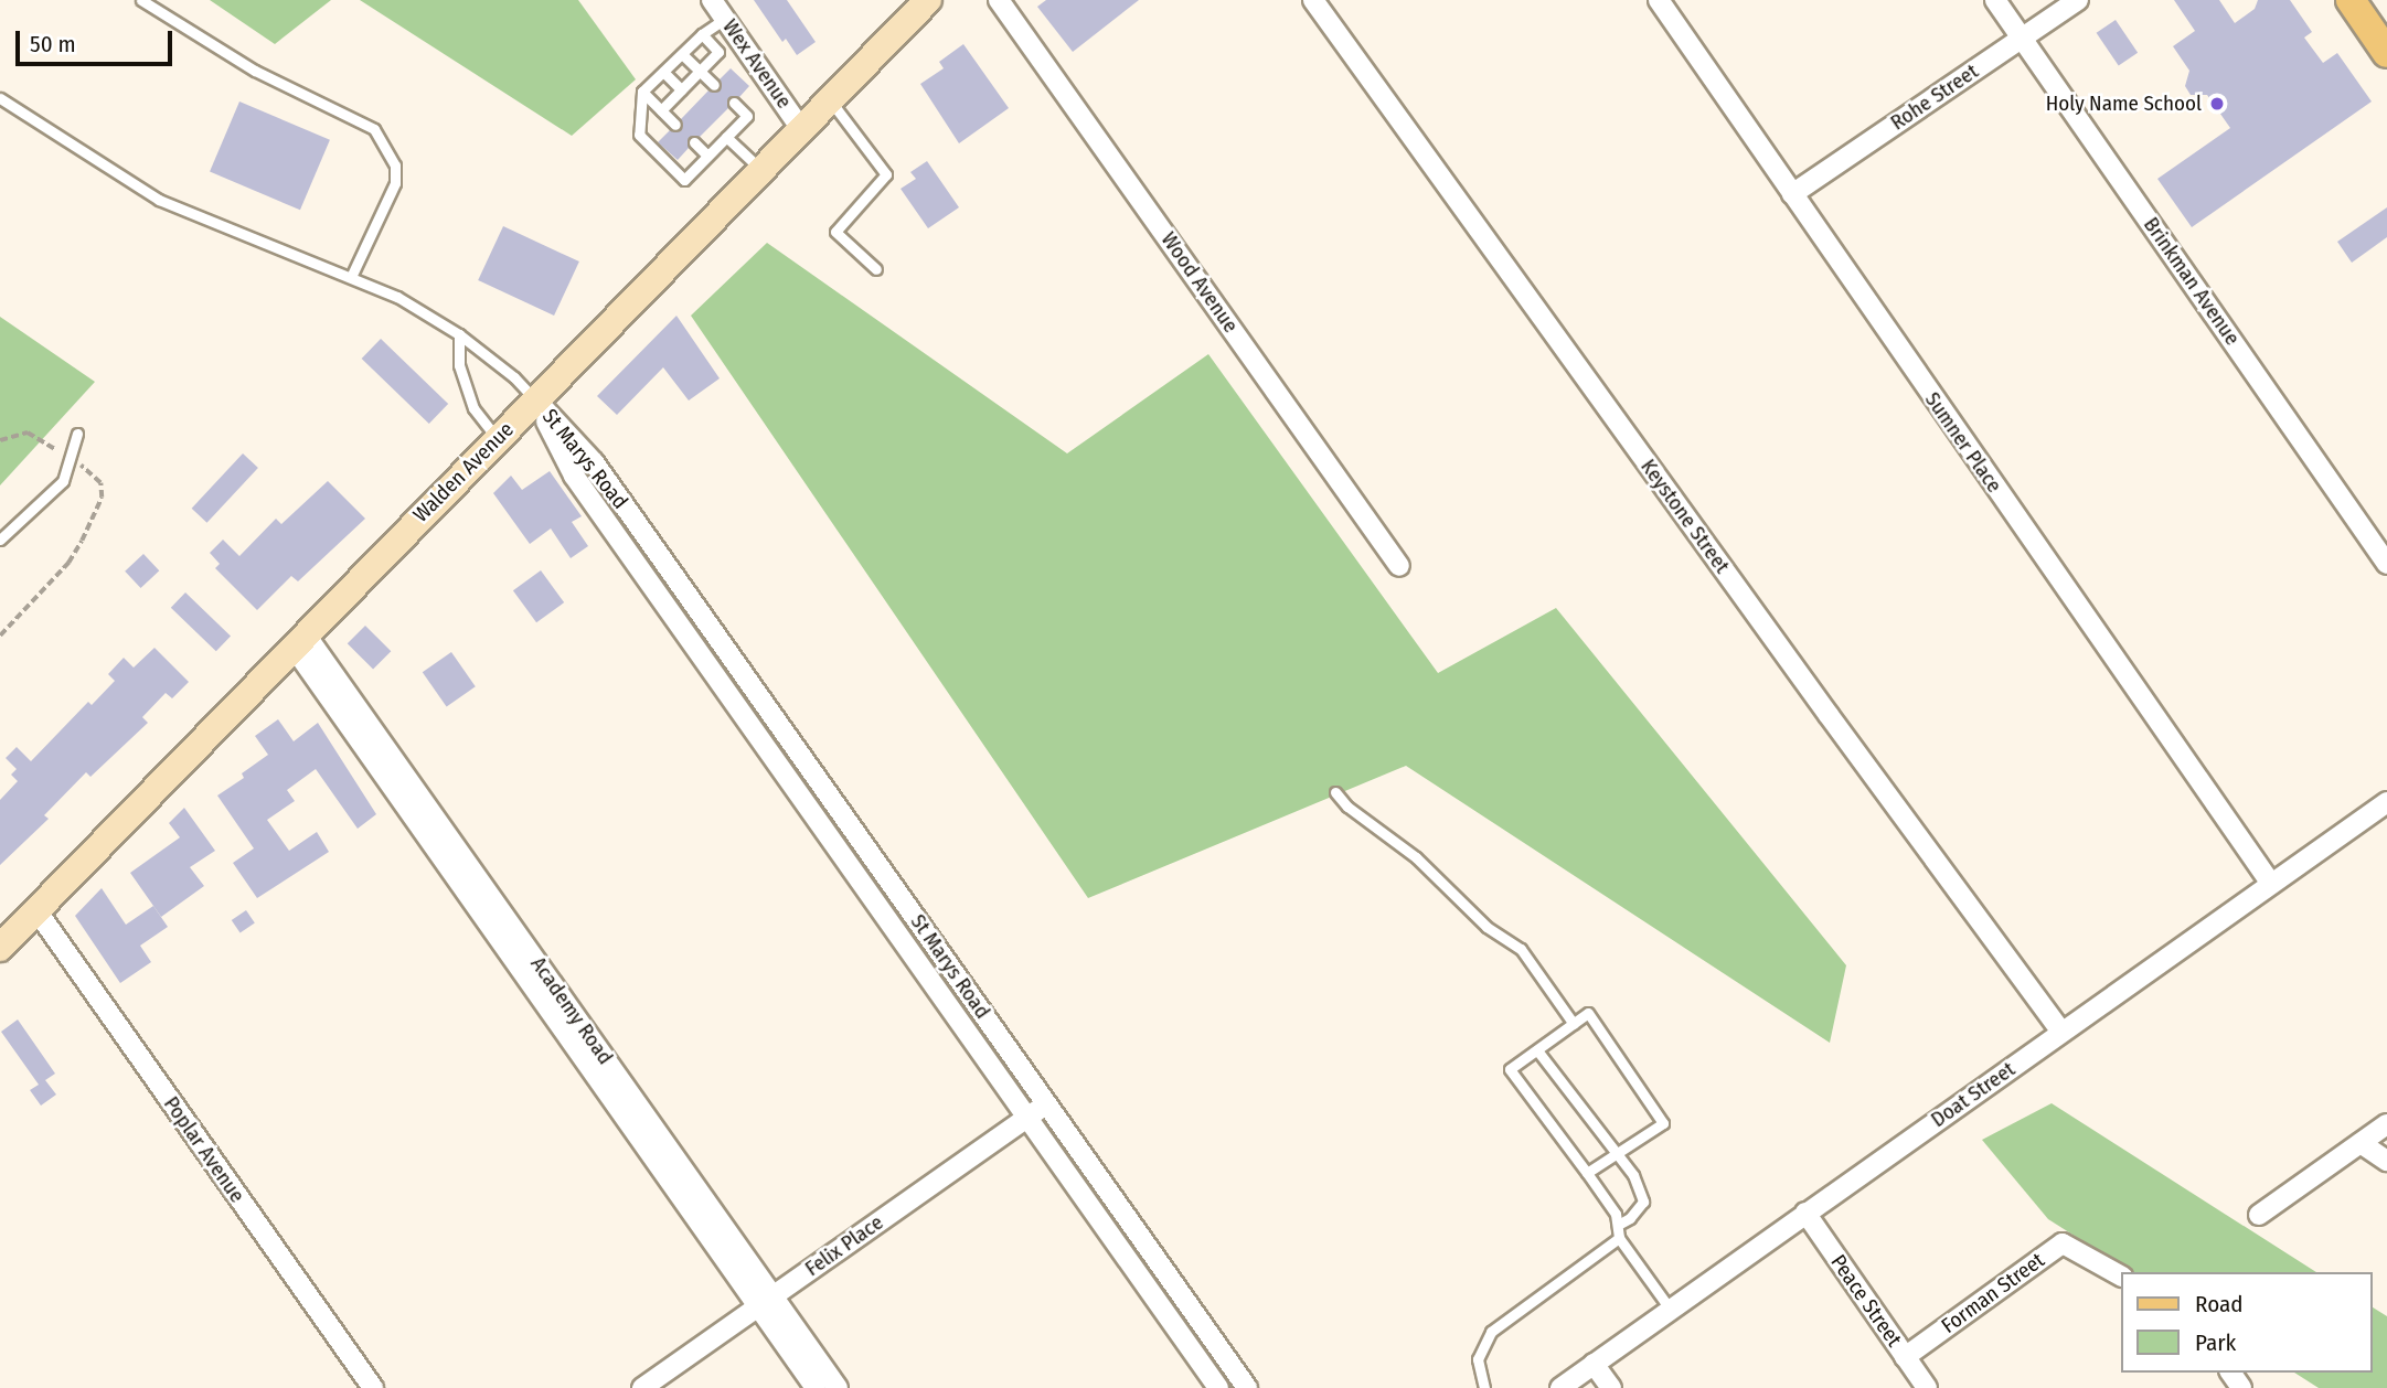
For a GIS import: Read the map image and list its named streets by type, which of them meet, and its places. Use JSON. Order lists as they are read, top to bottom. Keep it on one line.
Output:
{"streets":{"main road":["Walden Avenue"],"street":["Wex Avenue","Rohe Street","Brinkman Avenue","Wood Avenue","Sumner Place","St Marys Road","Keystone Street","Academy Road","Doat Street","Poplar Avenue","Felix Place","Forman Street","Peace Street"]},"crossings":[["Wex Avenue","Walden Avenue"],["Rohe Street","Brinkman Avenue"],["Rohe Street","Sumner Place"],["Sumner Place","Doat Street"],["St Marys Road","Walden Avenue"],["St Marys Road","Felix Place"],["Walden Avenue","Academy Road"],["Walden Avenue","Poplar Avenue"],["Keystone Street","Doat Street"],["Academy Road","Felix Place"],["Doat Street","Peace Street"],["Forman Street","Peace Street"]],"places":["Holy Name School"],"legend":["Road","Park"],"scale_bar":"50 m"}
